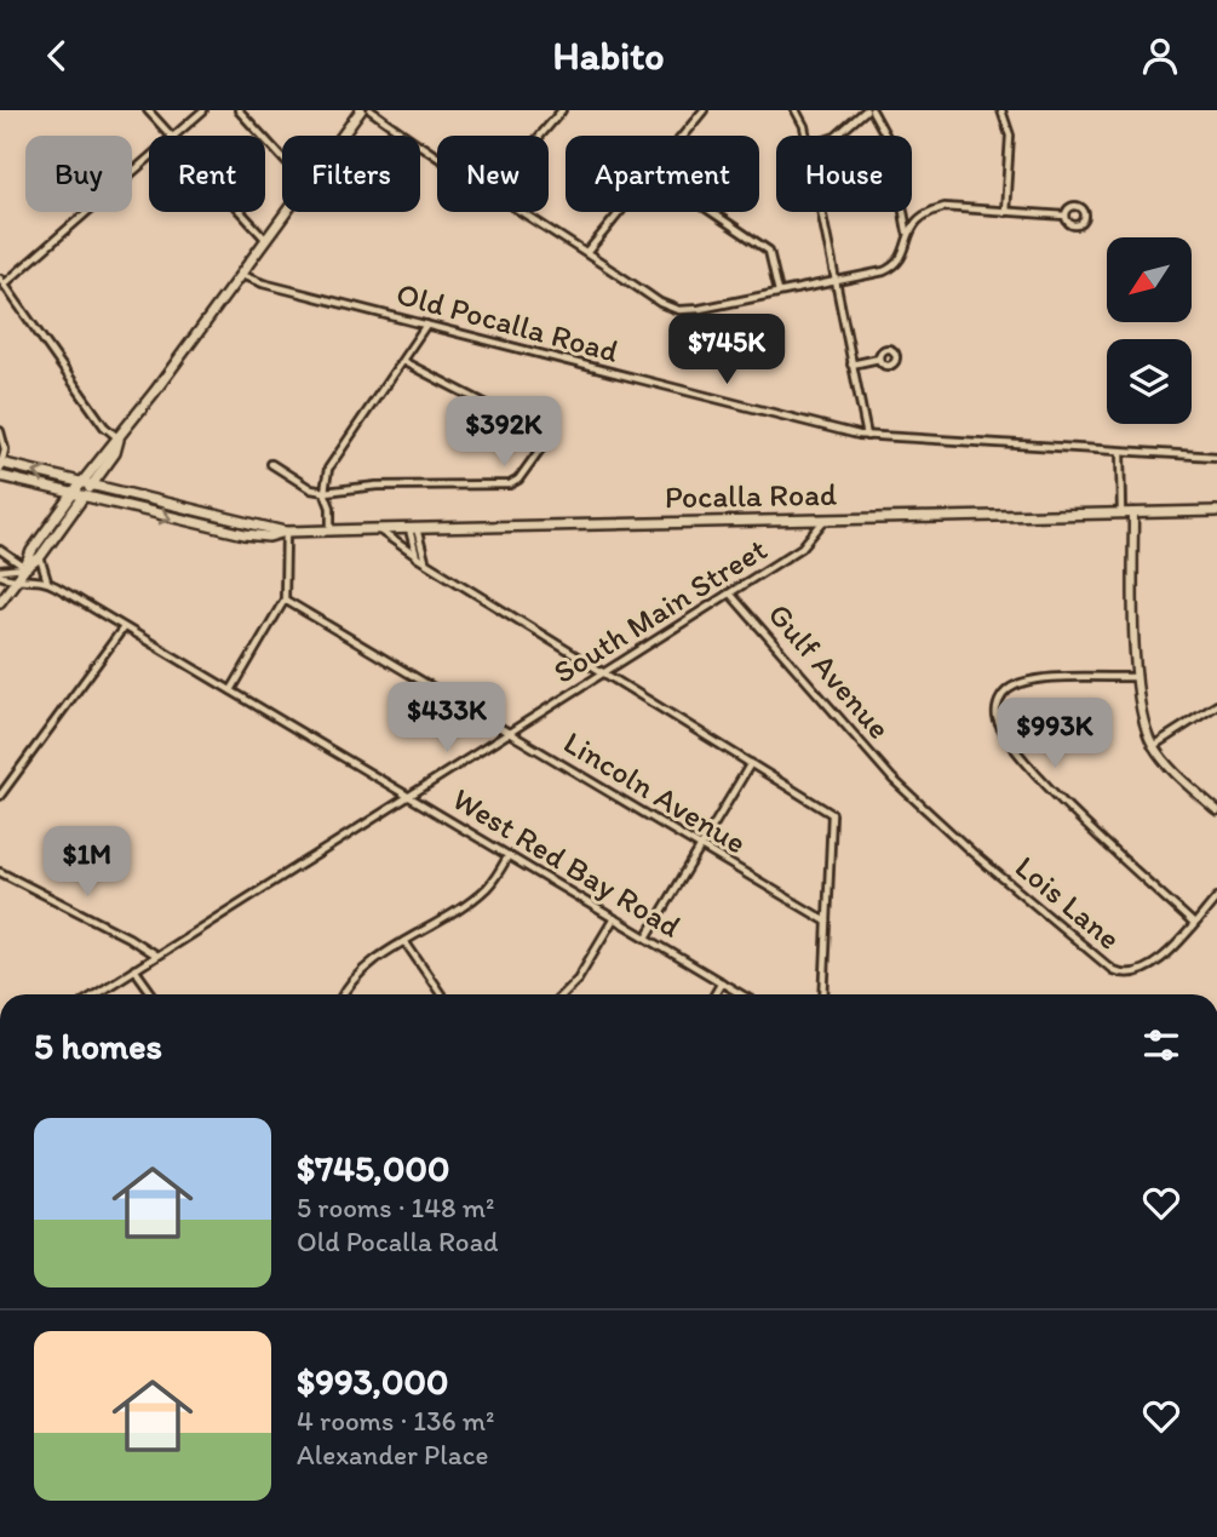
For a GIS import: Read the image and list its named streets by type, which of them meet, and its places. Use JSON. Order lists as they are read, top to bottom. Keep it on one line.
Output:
{"streets":{"main road":["Pocalla Road"],"street":["Old Pocalla Road","South Main Street","Gulf Avenue","Lincoln Avenue","West Red Bay Road","Lois Lane"]},"crossings":[["Pocalla Road","South Main Street"],["South Main Street","Gulf Avenue"],["South Main Street","Lincoln Avenue"],["South Main Street","West Red Bay Road"],["Gulf Avenue","Lois Lane"]],"north":"bottom left","page":{"header":"Habito","chip":["Buy","Rent","Filters","New","Apartment","House"],"price":["$745K","$392K","$433K","$993K","$1M"],"heading":"5 homes","list":[{"name":"$745,000","note":"5 rooms · 148 m² · Old Pocalla Road"},{"name":"$993,000","note":"4 rooms · 136 m² · Alexander Place"}]}}
